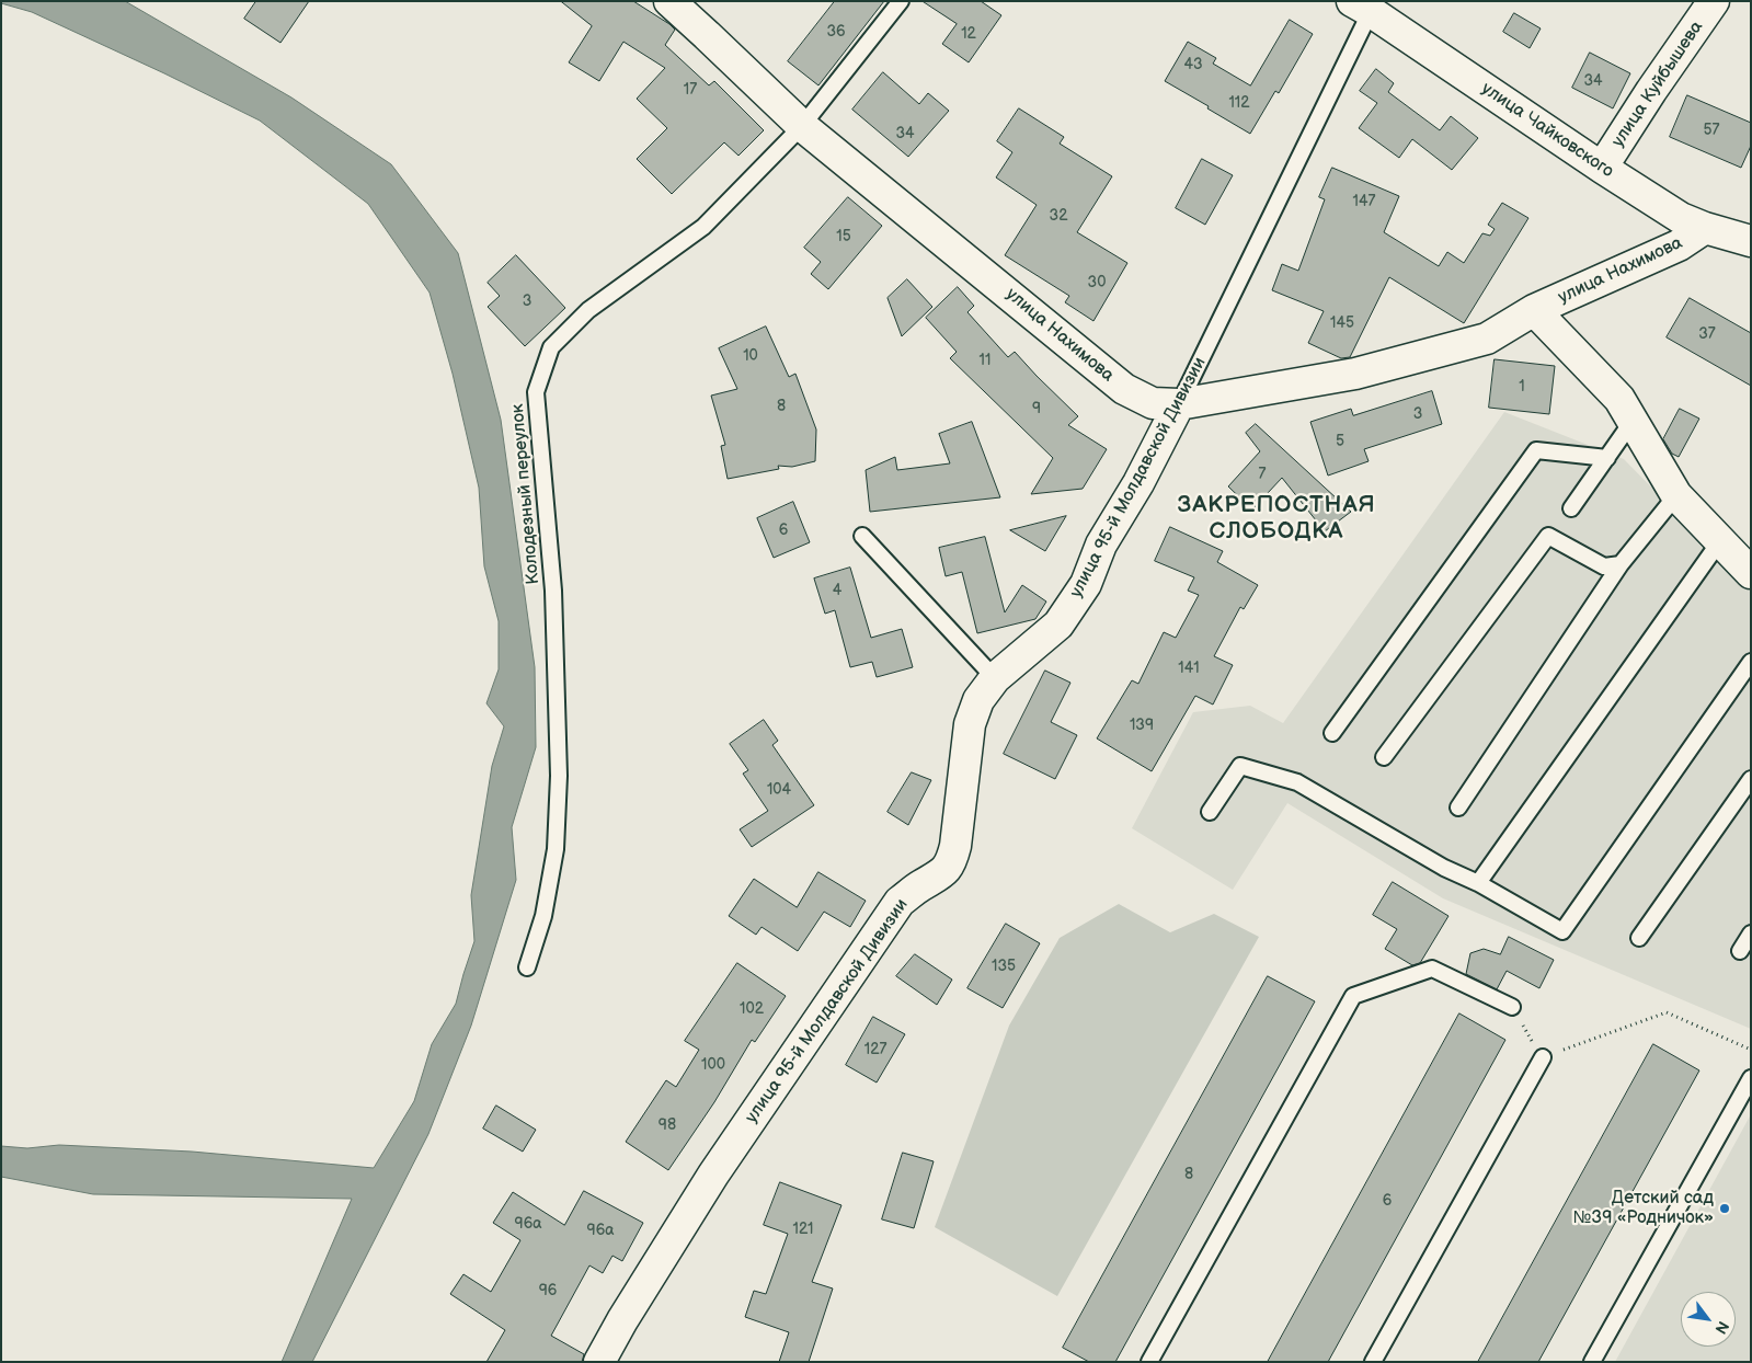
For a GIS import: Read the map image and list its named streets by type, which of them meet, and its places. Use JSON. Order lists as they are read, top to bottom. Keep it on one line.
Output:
{"streets":{"street":["улица Куйбышева","улица Чайковского","улица Нахимова","улица 95-й Молдавской Дивизии"],"lane":["Колодезный переулок"]},"crossings":[["улица Куйбышева","улица Чайковского"],["улица Чайковского","улица Нахимова"],["улица Чайковского","улица 95-й Молдавской Дивизии"],["улица Нахимова","улица 95-й Молдавской Дивизии"],["улица Нахимова","Колодезный переулок"]],"districts":["ЗАКРЕПОСТНАЯ СЛОБОДКА"],"places":["Детский сад №39 «Родничок»"],"house_numbers":["36","12","43","34","17","112","57","34","147","32","15","30","3","145","37","10","11","1","8","9","3","5","7","6","4","141","139","104","135","102","127","100","98","8","6","96а","121","96а","96"],"north":"bottom right"}
